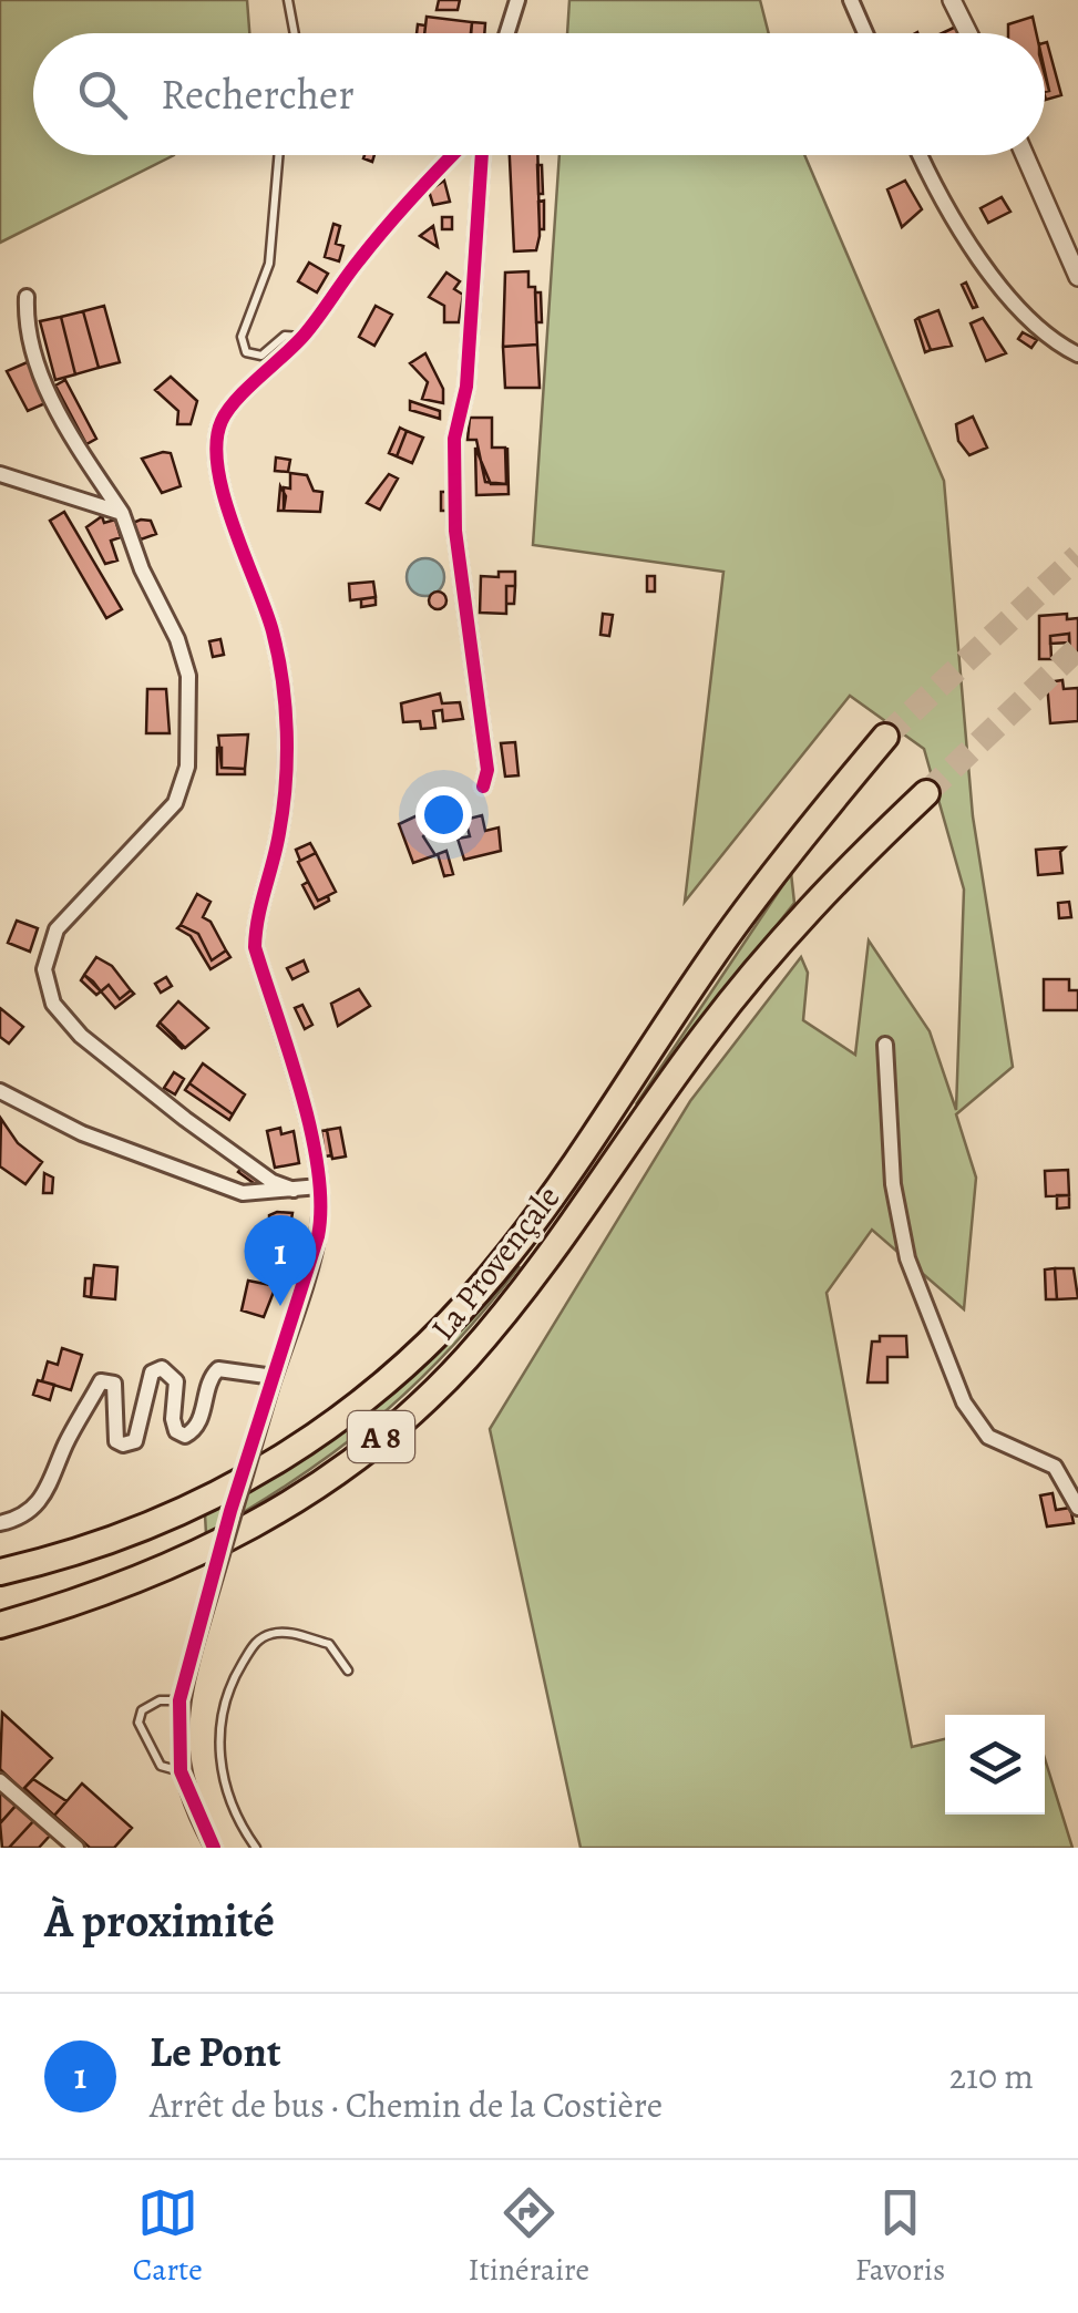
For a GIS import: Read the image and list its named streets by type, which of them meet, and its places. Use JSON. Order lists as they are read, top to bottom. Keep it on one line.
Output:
{"streets":{"highway":["La Provençale","A 8"]},"page":{"search":"Rechercher","pins":"1","heading":"À proximité","list":[{"mark":"1","name":"Le Pont","note":"Arrêt de bus · Chemin de la Costière","value":"210 m"}],"nav":["Carte","Itinéraire","Favoris"]}}
